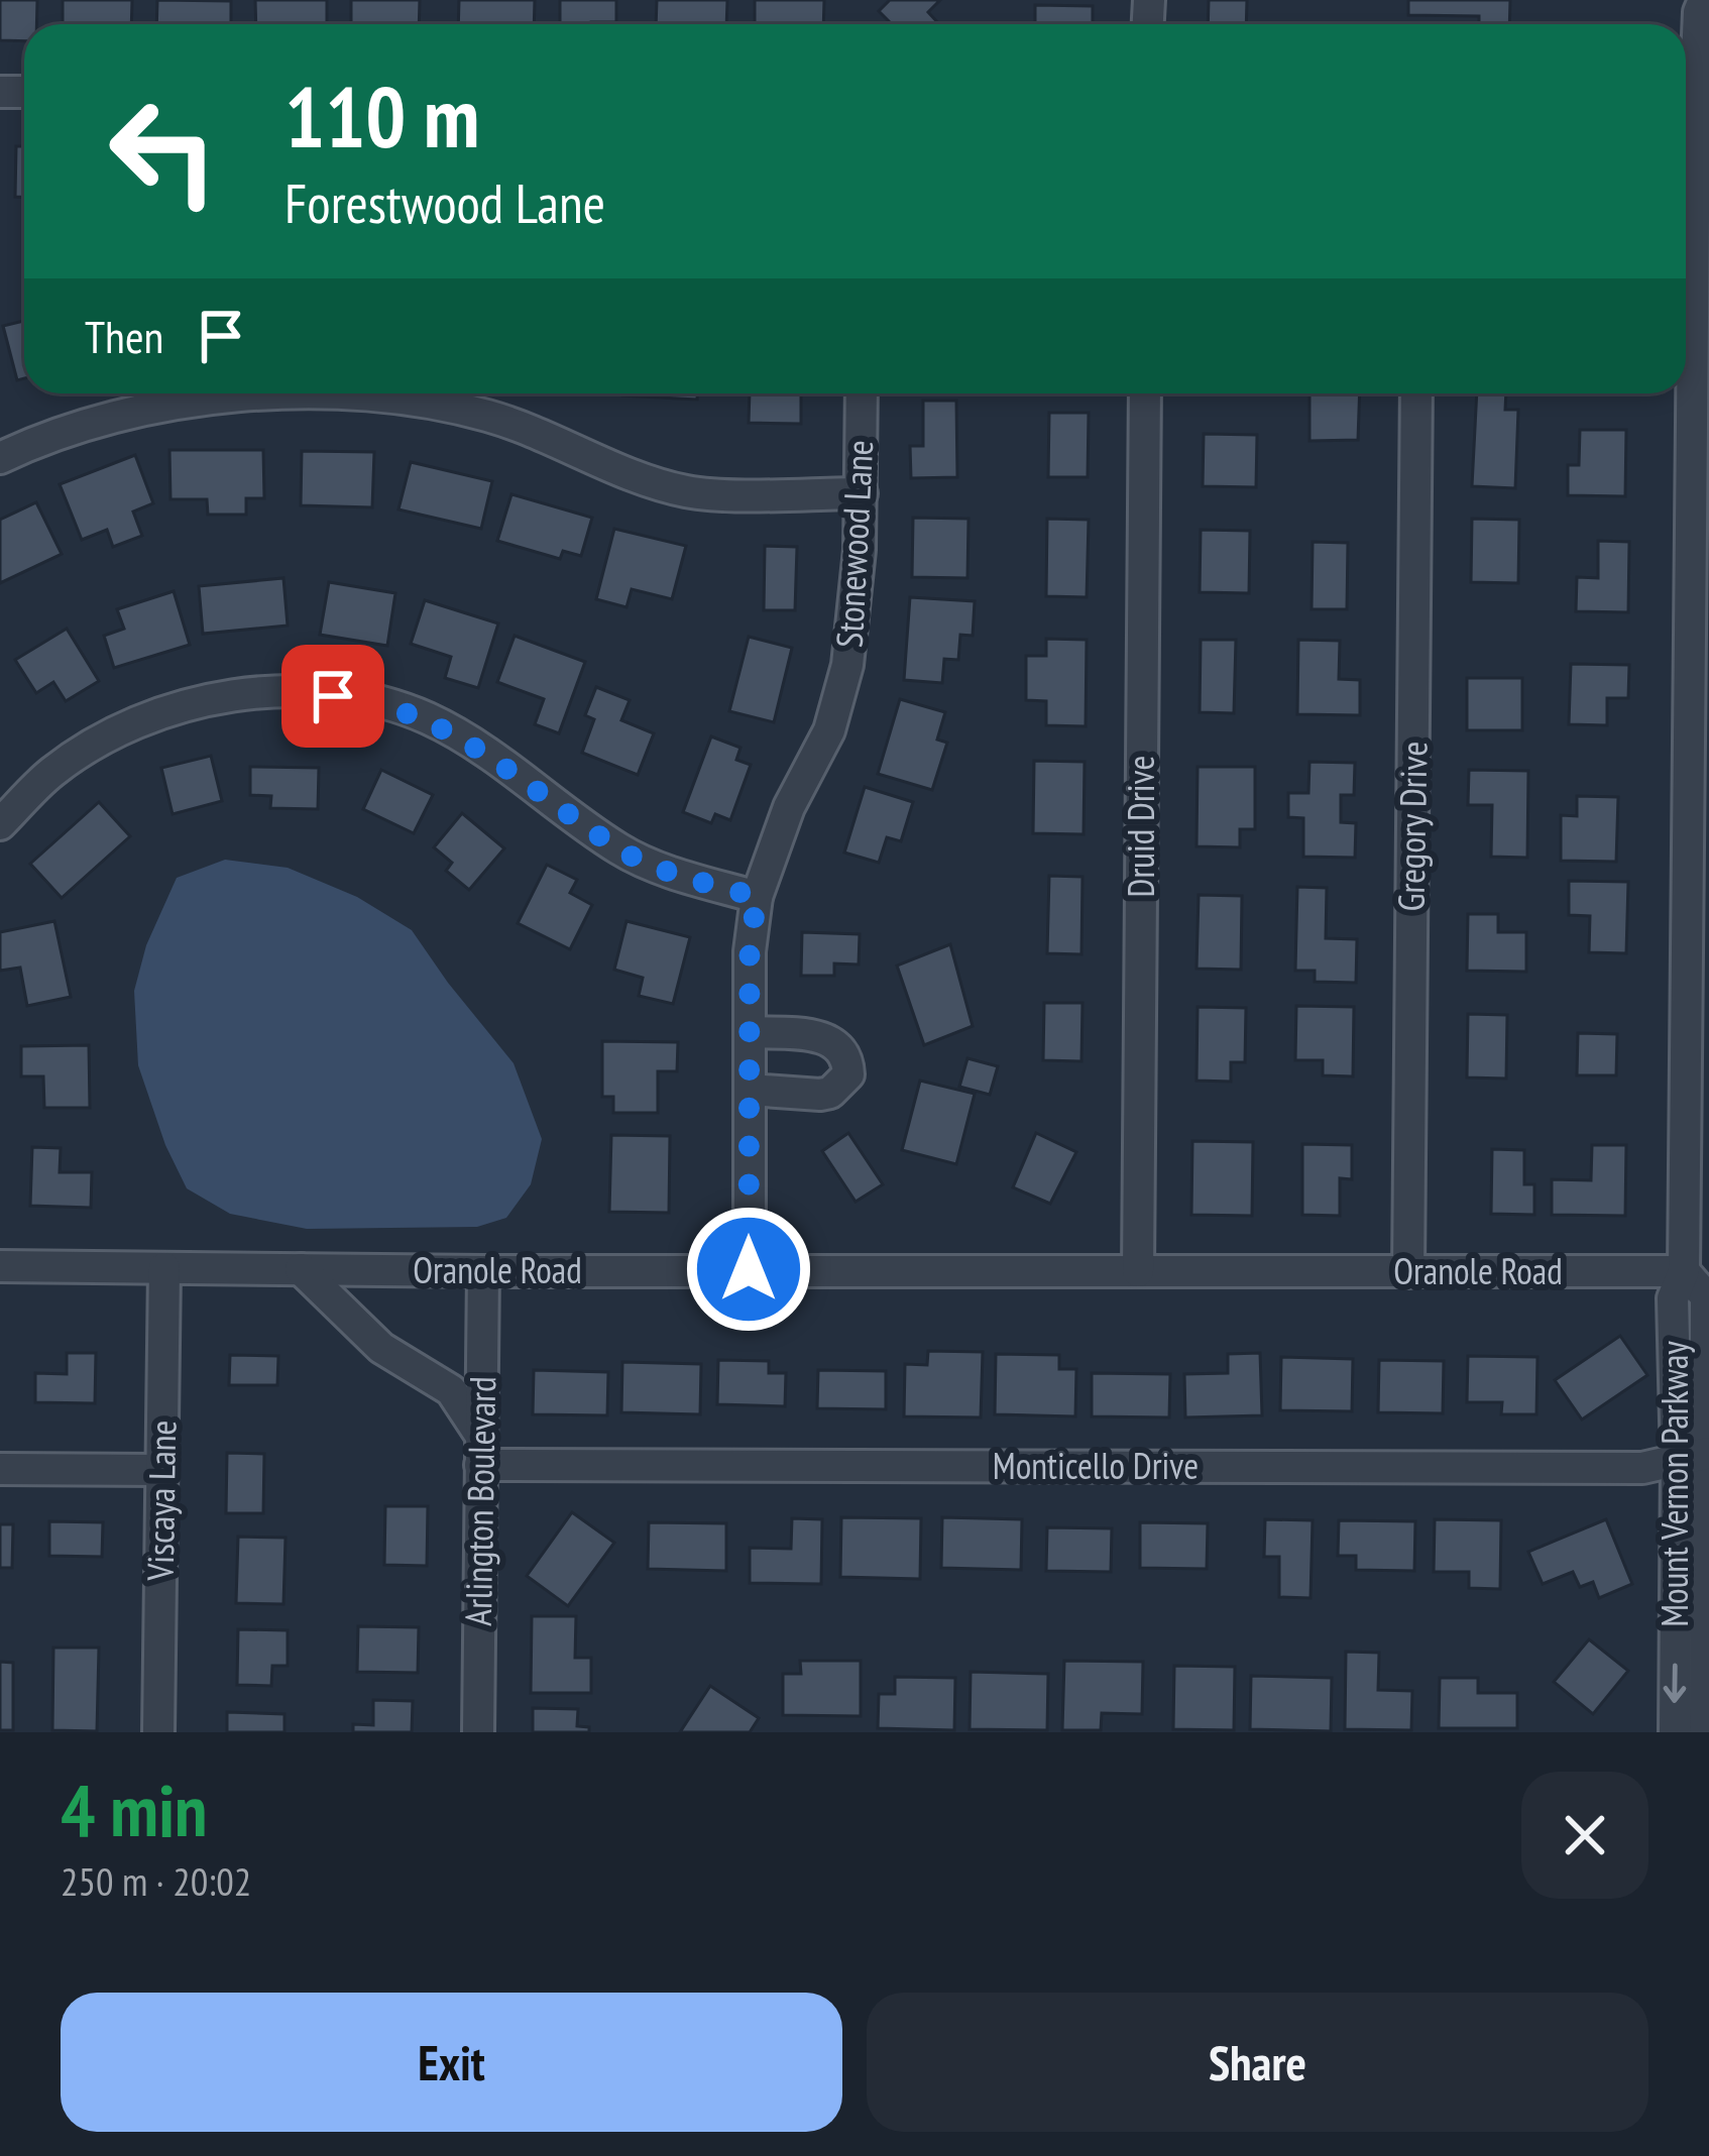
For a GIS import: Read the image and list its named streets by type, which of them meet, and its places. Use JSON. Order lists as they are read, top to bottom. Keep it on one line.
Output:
{"streets":{"street":["Stonewood Lane","Druid Drive","Gregory Drive","Oranole Road","Monticello Drive","Mount Vernon Parkway","Viscaya Lane","Arlington Boulevard"]},"crossings":[["Stonewood Lane","Oranole Road"],["Druid Drive","Oranole Road"],["Gregory Drive","Oranole Road"],["Oranole Road","Mount Vernon Parkway"],["Oranole Road","Viscaya Lane"],["Oranole Road","Arlington Boulevard"],["Monticello Drive","Mount Vernon Parkway"],["Monticello Drive","Arlington Boulevard"]],"page":{"turn":["110 m","Forestwood Lane"],"then":"Then","heading":["4 min","250 m · 20:02"],"buttons":["Exit","Share"]}}
